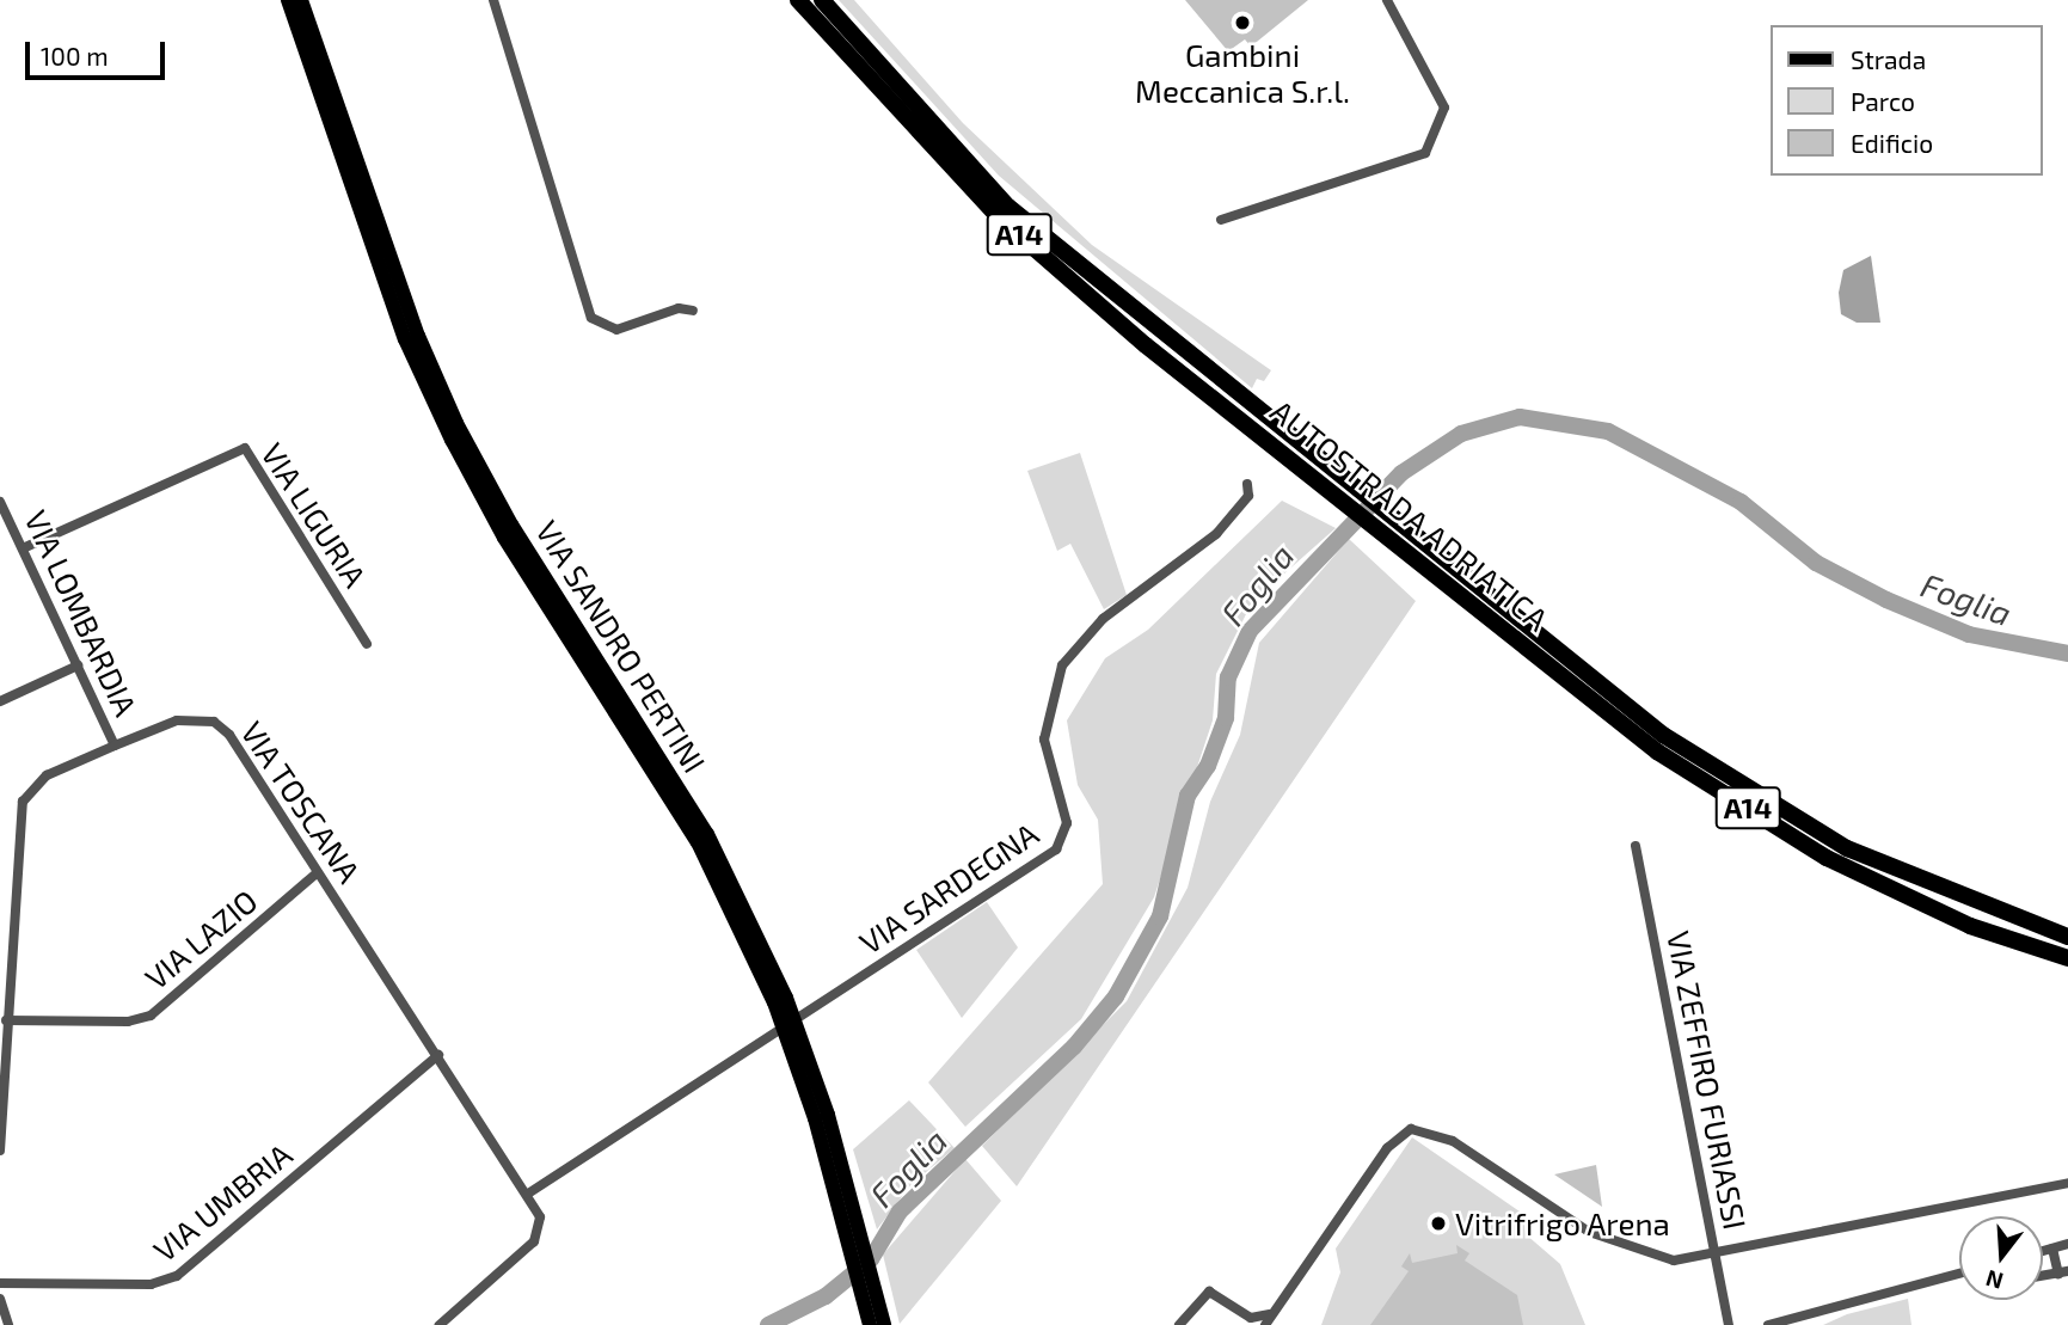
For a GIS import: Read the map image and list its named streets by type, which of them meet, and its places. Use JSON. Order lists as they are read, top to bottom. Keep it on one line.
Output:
{"streets":{"highway":["A14","AUTOSTRADA ADRIATICA"],"main road":["VIA SANDRO PERTINI"],"street":["VIA LIGURIA","VIA LOMBARDIA","VIA TOSCANA","VIA SARDEGNA","VIA LAZIO","VIA ZEFFIRO FURIASSI","VIA UMBRIA"]},"crossings":[["VIA LIGURIA","VIA LOMBARDIA"],["VIA LOMBARDIA","VIA TOSCANA"],["VIA TOSCANA","VIA SARDEGNA"],["VIA TOSCANA","VIA LAZIO"],["VIA TOSCANA","VIA UMBRIA"]],"water":["Foglia"],"places":["Gambini Meccanica S.r.l.","Vitrifrigo Arena"],"legend":["Strada","Parco","Edificio"],"scale_bar":"100 m","north":"bottom"}
